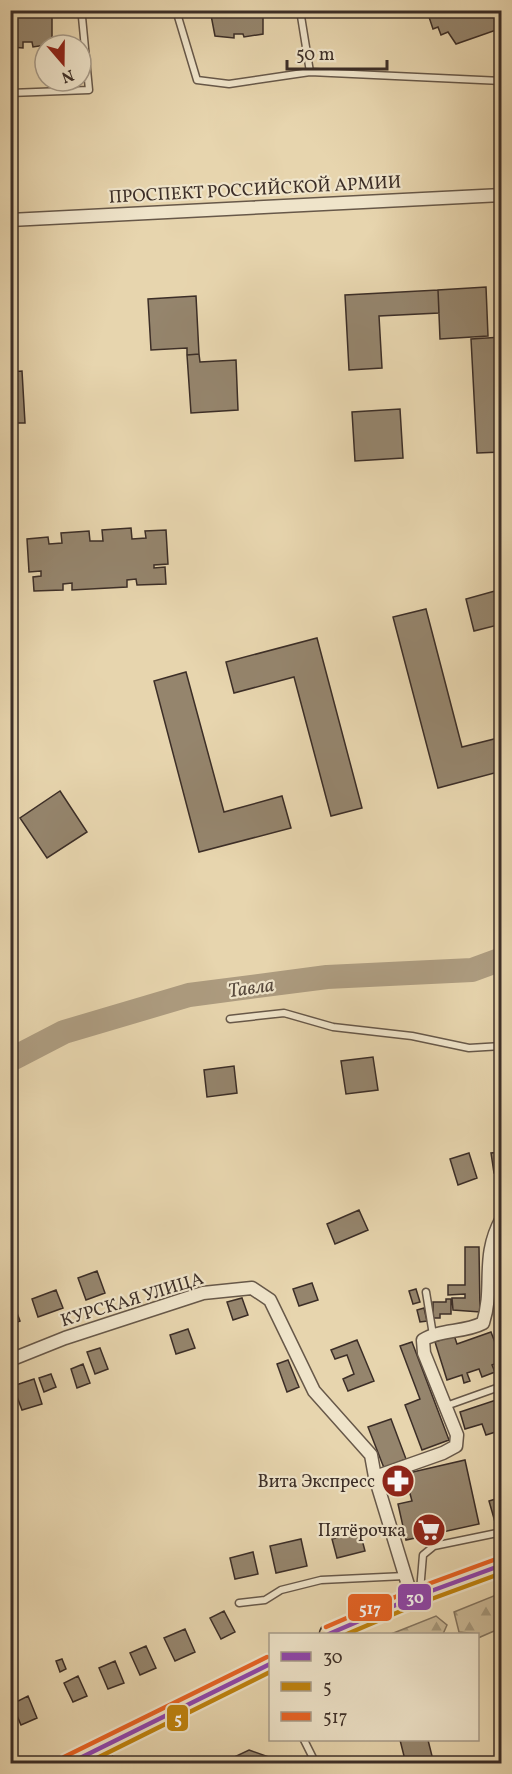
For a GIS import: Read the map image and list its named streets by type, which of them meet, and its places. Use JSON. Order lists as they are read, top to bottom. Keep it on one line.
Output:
{"streets":{"street":["ПРОСПЕКТ РОССИЙСКОЙ АРМИИ","КУРСКАЯ УЛИЦА"]},"water":["Тавла"],"places":{"pharmacy":["Вита Экспресс"],"supermarket":["Пятёрочка"]},"lines":["transit line 517","transit line 30","transit line 5"],"legend":["30","5","517"],"scale_bar":"50 m","north":"bottom"}
